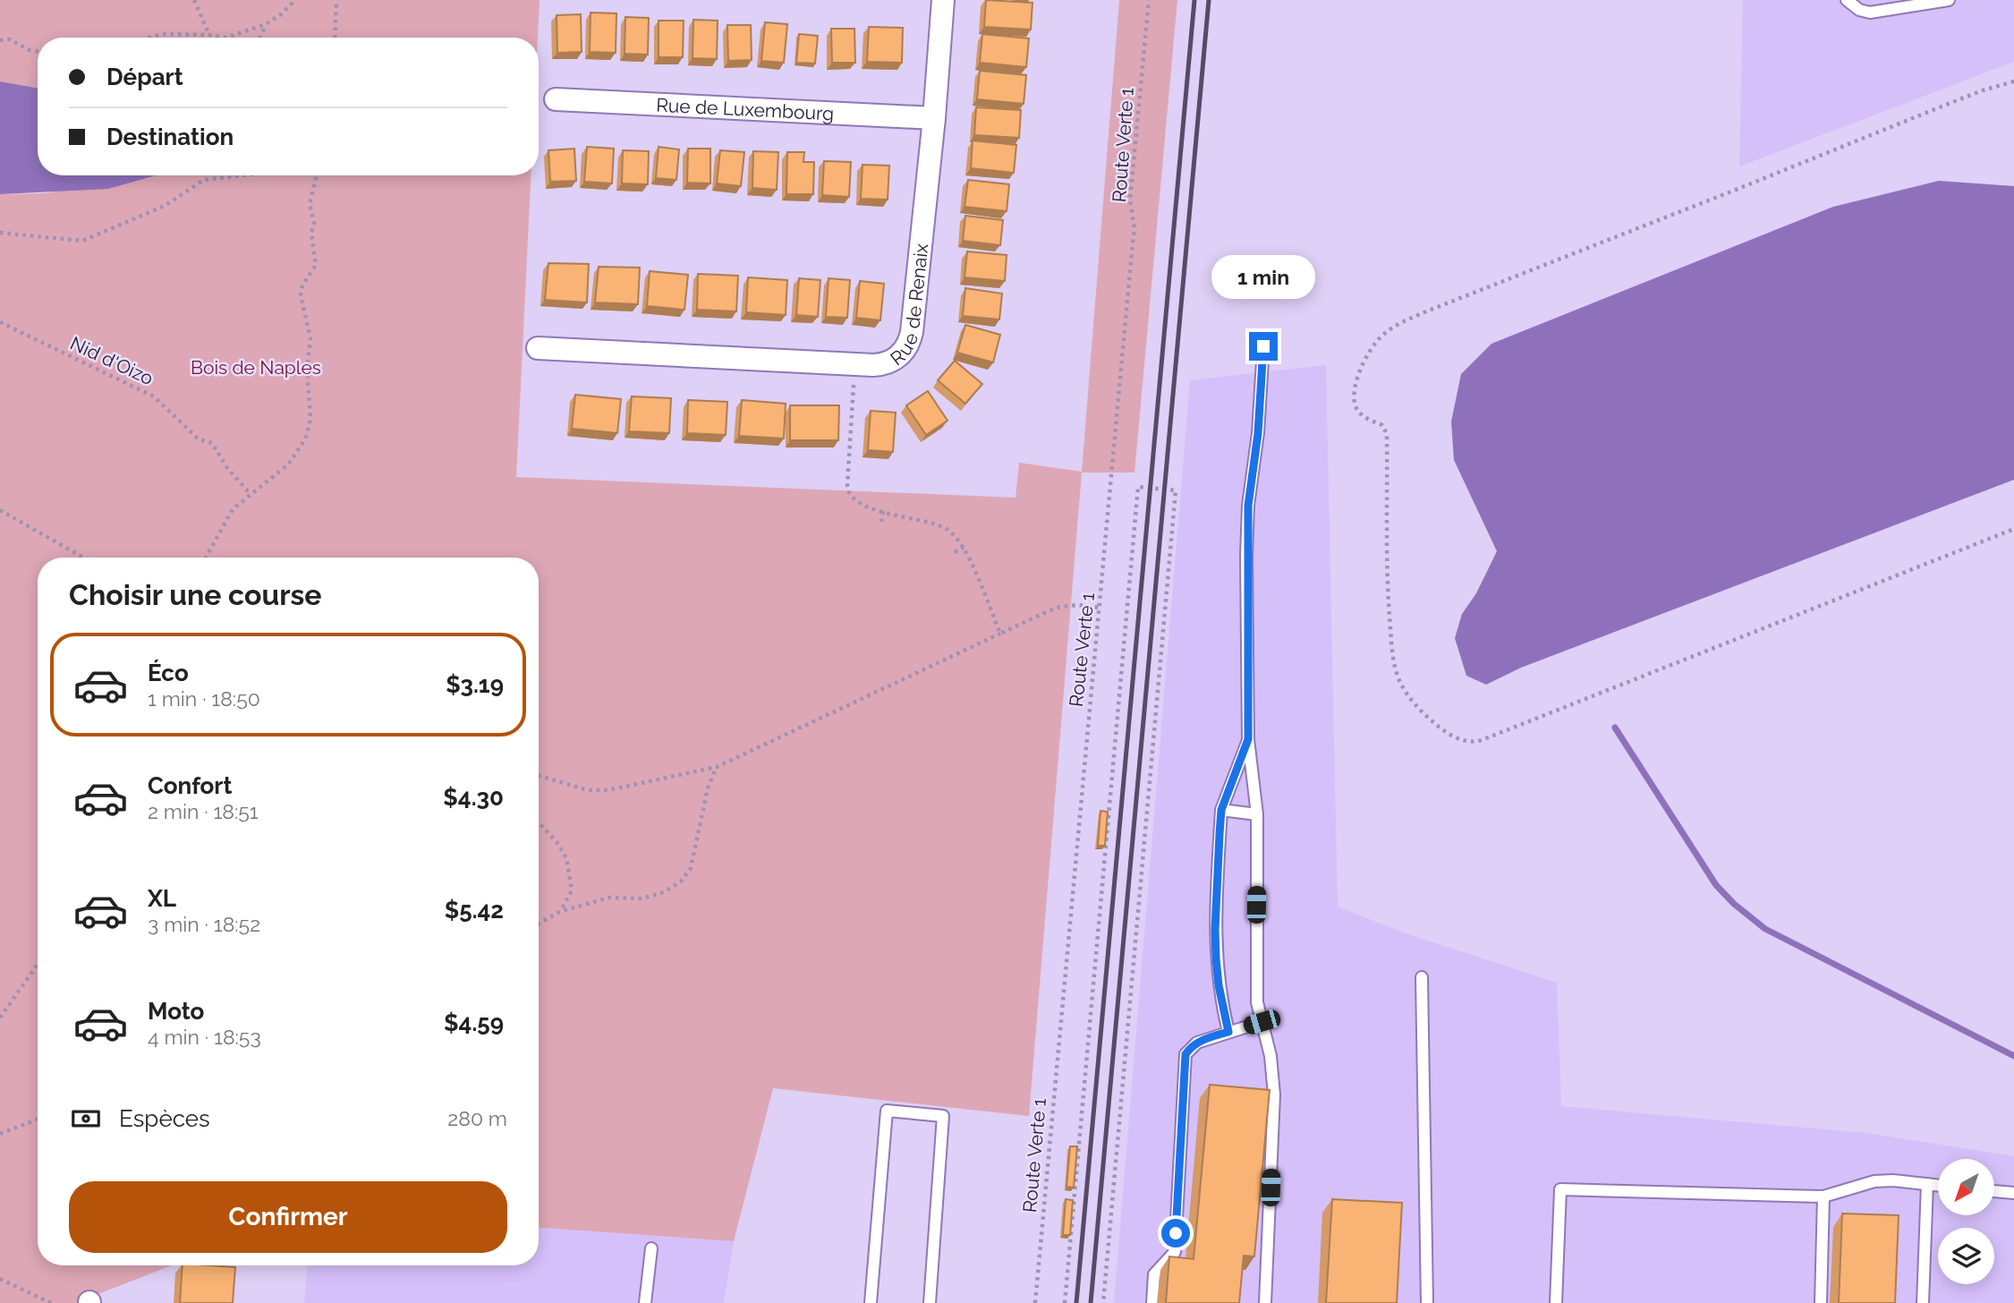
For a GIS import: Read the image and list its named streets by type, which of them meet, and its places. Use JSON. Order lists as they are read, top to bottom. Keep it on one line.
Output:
{"streets":{"street":["Rue de Luxembourg","Rue de Renaix"],"path":["Route Verte 1","Nid d'Oizo"]},"crossings":[["Rue de Luxembourg","Rue de Renaix"]],"parks":["Bois de Naples"],"north":"bottom left","page":{"banner":["Départ","Destination"],"bubble":"1 min","heading":"Choisir une course","list":[{"name":"Éco","note":"1 min · 18:50","value":"$3.19"},{"name":"Confort","note":"2 min · 18:51","value":"$4.30"},{"name":"XL","note":"3 min · 18:52","value":"$5.42"},{"name":"Moto","note":"4 min · 18:53","value":"$4.59"}],"pay":["Espèces","280 m"],"buttons":"Confirmer"}}
